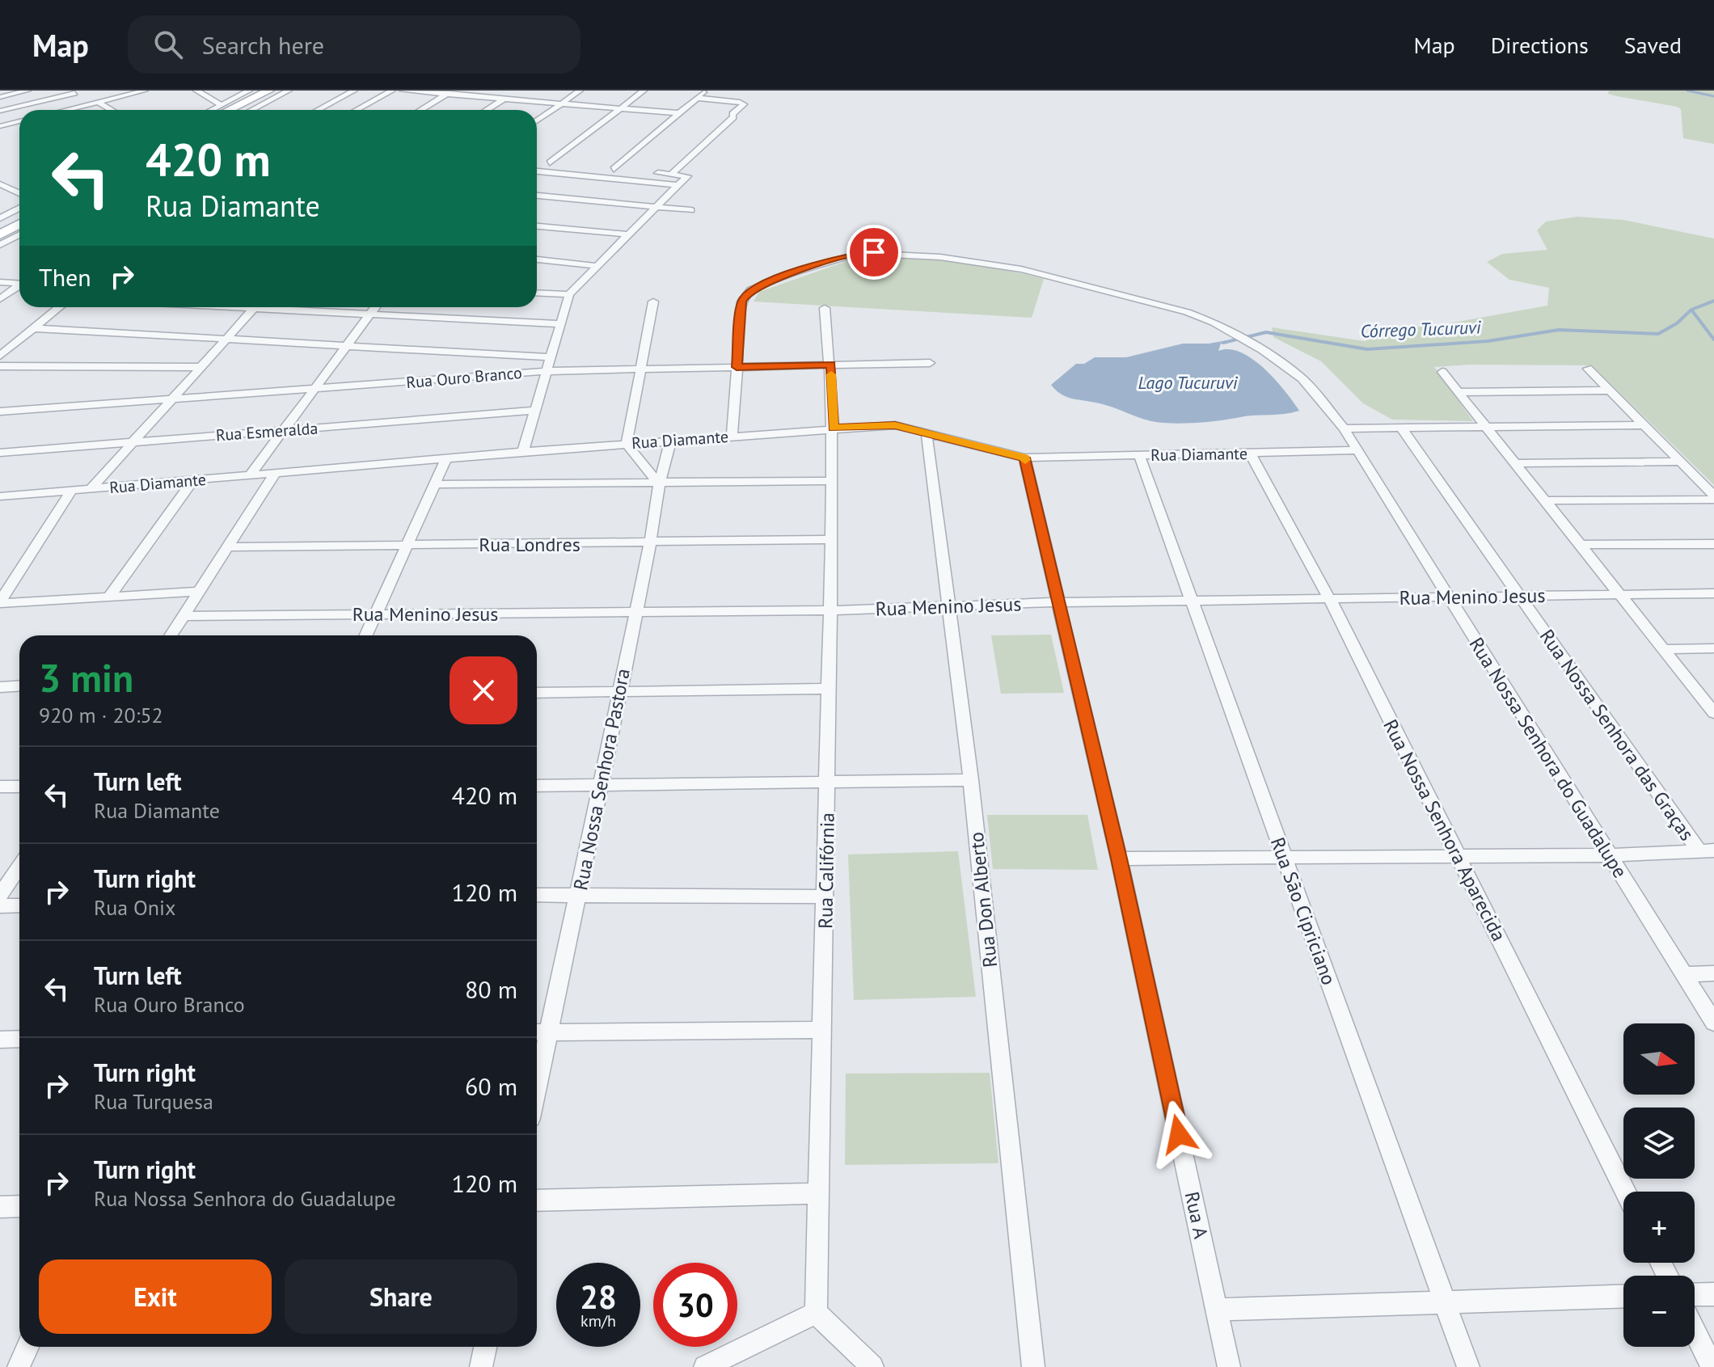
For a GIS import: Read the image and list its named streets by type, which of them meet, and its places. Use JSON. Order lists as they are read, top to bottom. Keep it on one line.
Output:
{"streets":{"street":["Rua Ouro Branco","Rua Esmeralda","Rua Diamante","Rua Londres","Rua Menino Jesus","Rua Nossa Senhora das Graças","Rua Nossa Senhora do Guadalupe","Rua Nossa Senhora Pastora","Rua Nossa Senhora Aparecida","Rua Califórnia","Rua Don Alberto","Rua São Cipriciano","Rua A"]},"crossings":[["Rua Ouro Branco","Rua Nossa Senhora do Guadalupe"],["Rua Ouro Branco","Rua Califórnia"],["Rua Diamante","Rua Nossa Senhora do Guadalupe"],["Rua Diamante","Rua Nossa Senhora Pastora"],["Rua Diamante","Rua Nossa Senhora Aparecida"],["Rua Diamante","Rua Califórnia"],["Rua Diamante","Rua Don Alberto"],["Rua Diamante","Rua São Cipriciano"],["Rua Diamante","Rua A"],["Rua Londres","Rua Nossa Senhora Pastora"],["Rua Londres","Rua Califórnia"],["Rua Menino Jesus","Rua Nossa Senhora das Graças"],["Rua Menino Jesus","Rua Nossa Senhora do Guadalupe"],["Rua Menino Jesus","Rua Nossa Senhora Pastora"],["Rua Menino Jesus","Rua Nossa Senhora Aparecida"],["Rua Menino Jesus","Rua Califórnia"],["Rua Menino Jesus","Rua Don Alberto"],["Rua Menino Jesus","Rua São Cipriciano"],["Rua Menino Jesus","Rua A"]],"water":["Córrego Tucuruvi","Lago Tucuruvi"],"north":"right","page":{"header":"Map","search":"Search here","nav":["Map","Directions","Saved"],"turn":["420 m","Rua Diamante"],"then":"Then","heading":["3 min","920 m · 20:52"],"list":[{"name":"Turn left","note":"Rua Diamante","value":"420 m"},{"name":"Turn right","note":"Rua Onix","value":"120 m"},{"name":"Turn left","note":"Rua Ouro Branco","value":"80 m"},{"name":"Turn right","note":"Rua Turquesa","value":"60 m"},{"name":"Turn right","note":"Rua Nossa Senhora do Guadalupe","value":"120 m"}],"map_buttons":["+","−"],"buttons":["Exit","Share"],"speed":"28 km/h","limit":"30"}}
